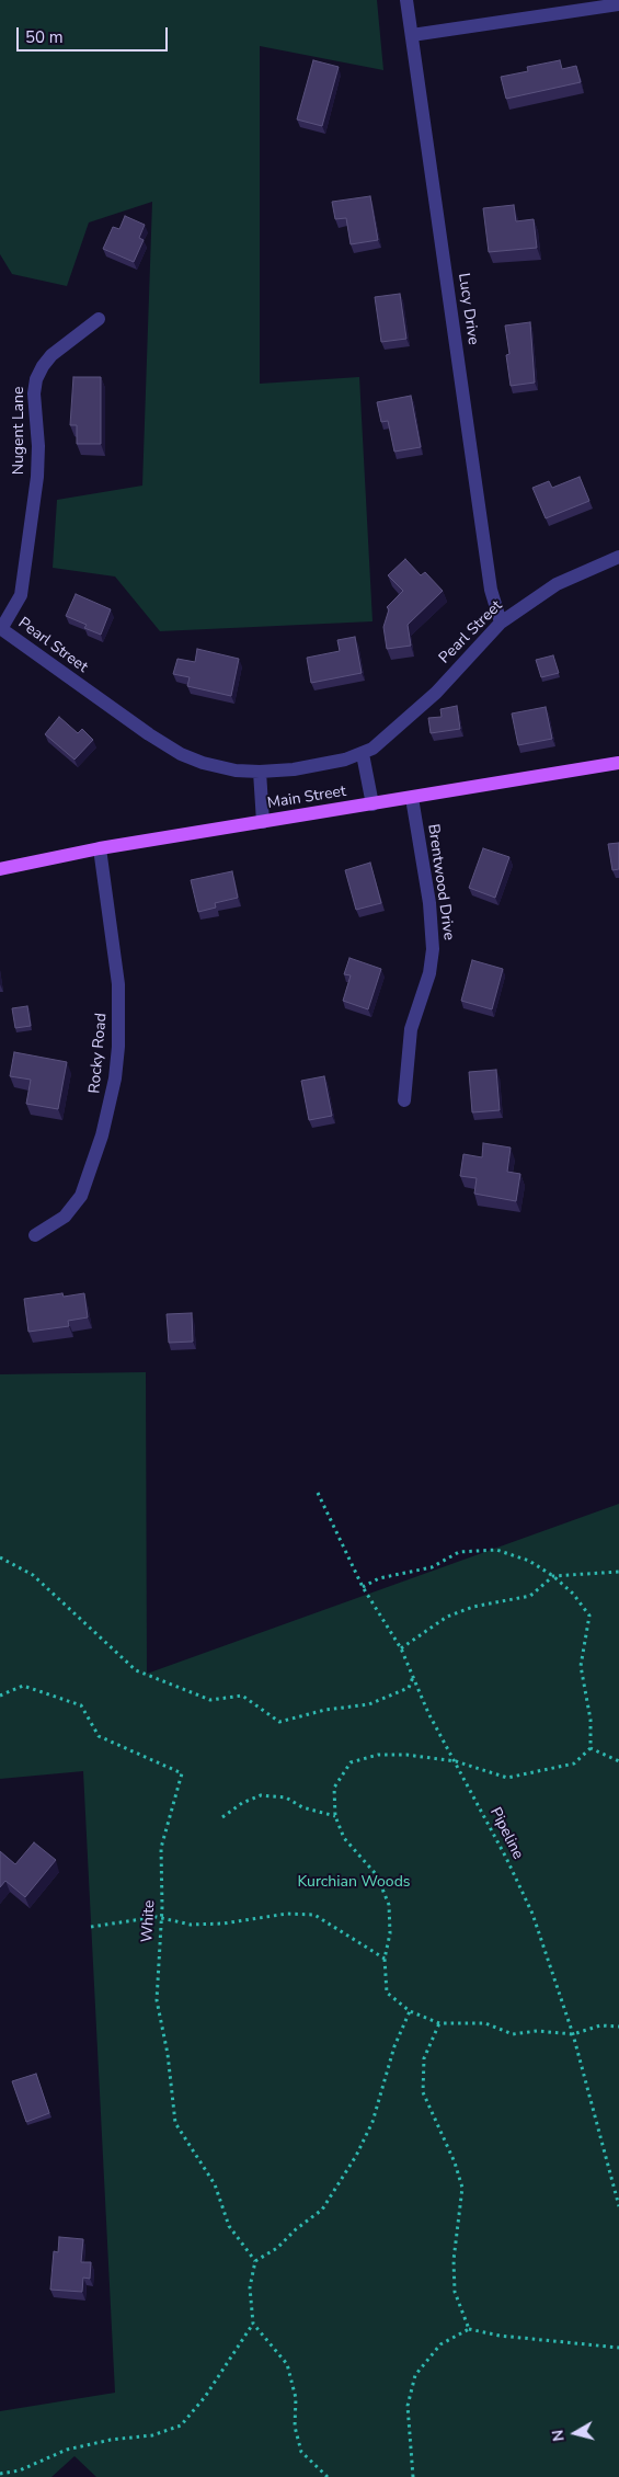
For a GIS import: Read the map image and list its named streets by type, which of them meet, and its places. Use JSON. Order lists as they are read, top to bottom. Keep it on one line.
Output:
{"streets":{"main road":["Main Street"],"street":["Lucy Drive","Nugent Lane","Pearl Street","Brentwood Drive","Rocky Road"],"path":["Pipeline","White"]},"crossings":[["Lucy Drive","Pearl Street"],["Nugent Lane","Pearl Street"],["Main Street","Brentwood Drive"],["Main Street","Rocky Road"]],"parks":["Kurchian Woods"],"scale_bar":"50 m","north":"left"}
